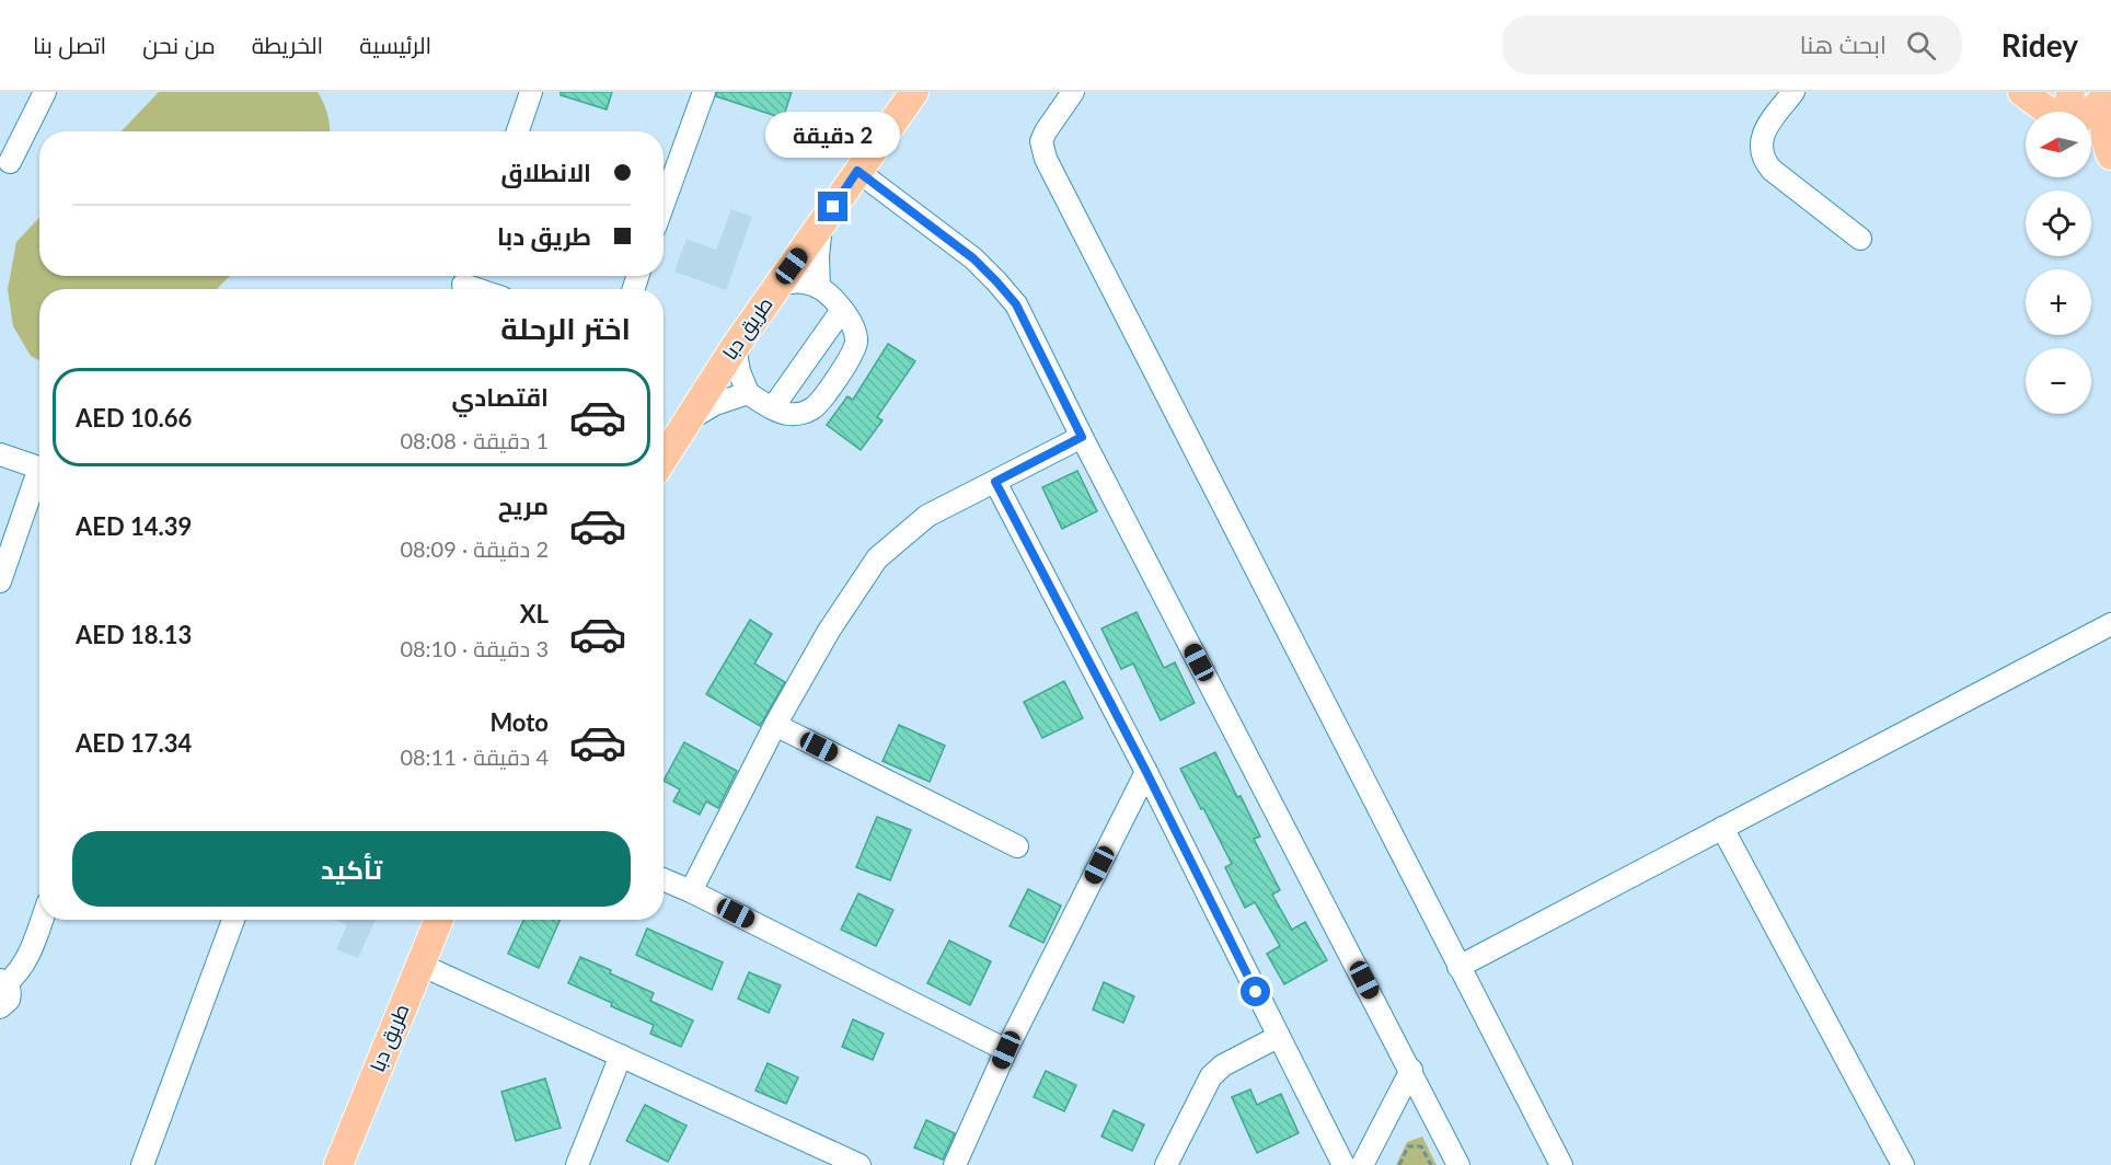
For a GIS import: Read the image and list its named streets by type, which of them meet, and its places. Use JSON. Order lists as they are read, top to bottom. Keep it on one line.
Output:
{"streets":{"main road":["طريق دبا"]},"north":"left","page":{"header":"Ridey","search":"ابحث هنا","nav":["الرئيسية","الخريطة","من نحن","اتصل بنا"],"map_buttons":["+","−"],"bubble":"2 دقيقة","banner":["الانطلاق","طريق دبا"],"heading":"اختر الرحلة","list":[{"name":"اقتصادي","note":"1 دقيقة · 08:08","value":"AED 10.66"},{"name":"مريح","note":"2 دقيقة · 08:09","value":"AED 14.39"},{"name":"XL","note":"3 دقيقة · 08:10","value":"AED 18.13"},{"name":"Moto","note":"4 دقيقة · 08:11","value":"AED 17.34"}],"buttons":"تأكيد"}}
